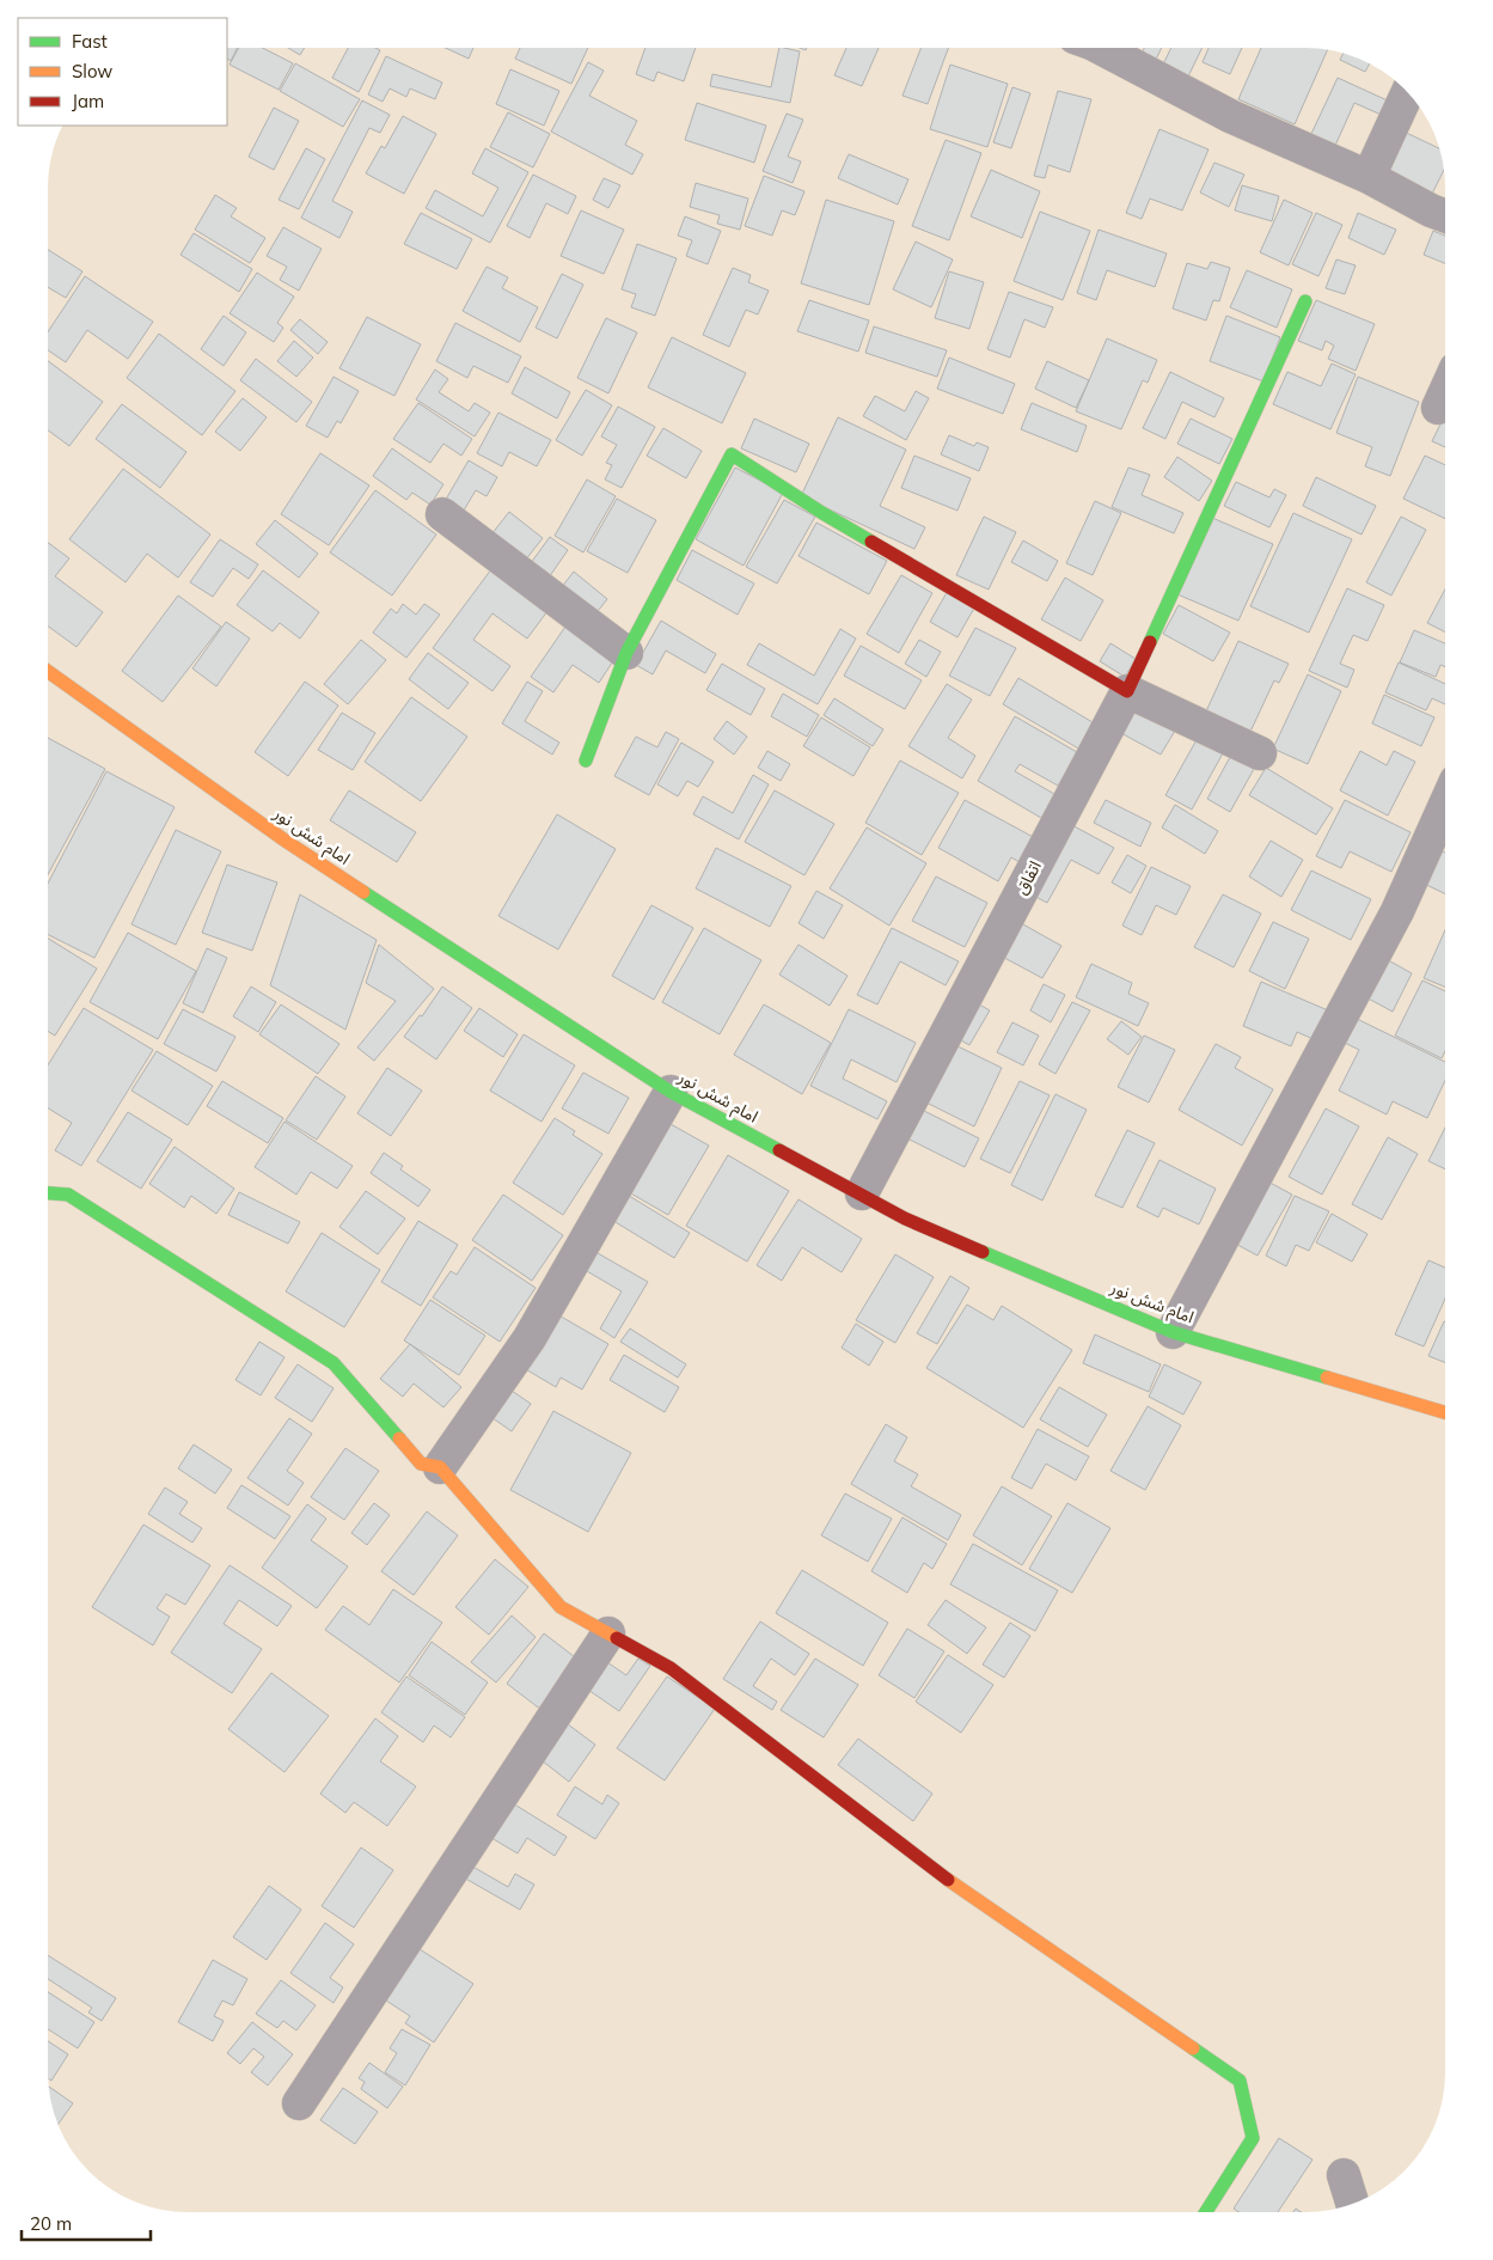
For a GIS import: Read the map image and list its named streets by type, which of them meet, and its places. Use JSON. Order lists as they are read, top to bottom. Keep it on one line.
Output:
{"streets":{"street":["امام شش نور","اتفاق"]},"crossings":[["امام شش نور","اتفاق"]],"legend":["Fast","Slow","Jam"],"scale_bar":"20 m"}
